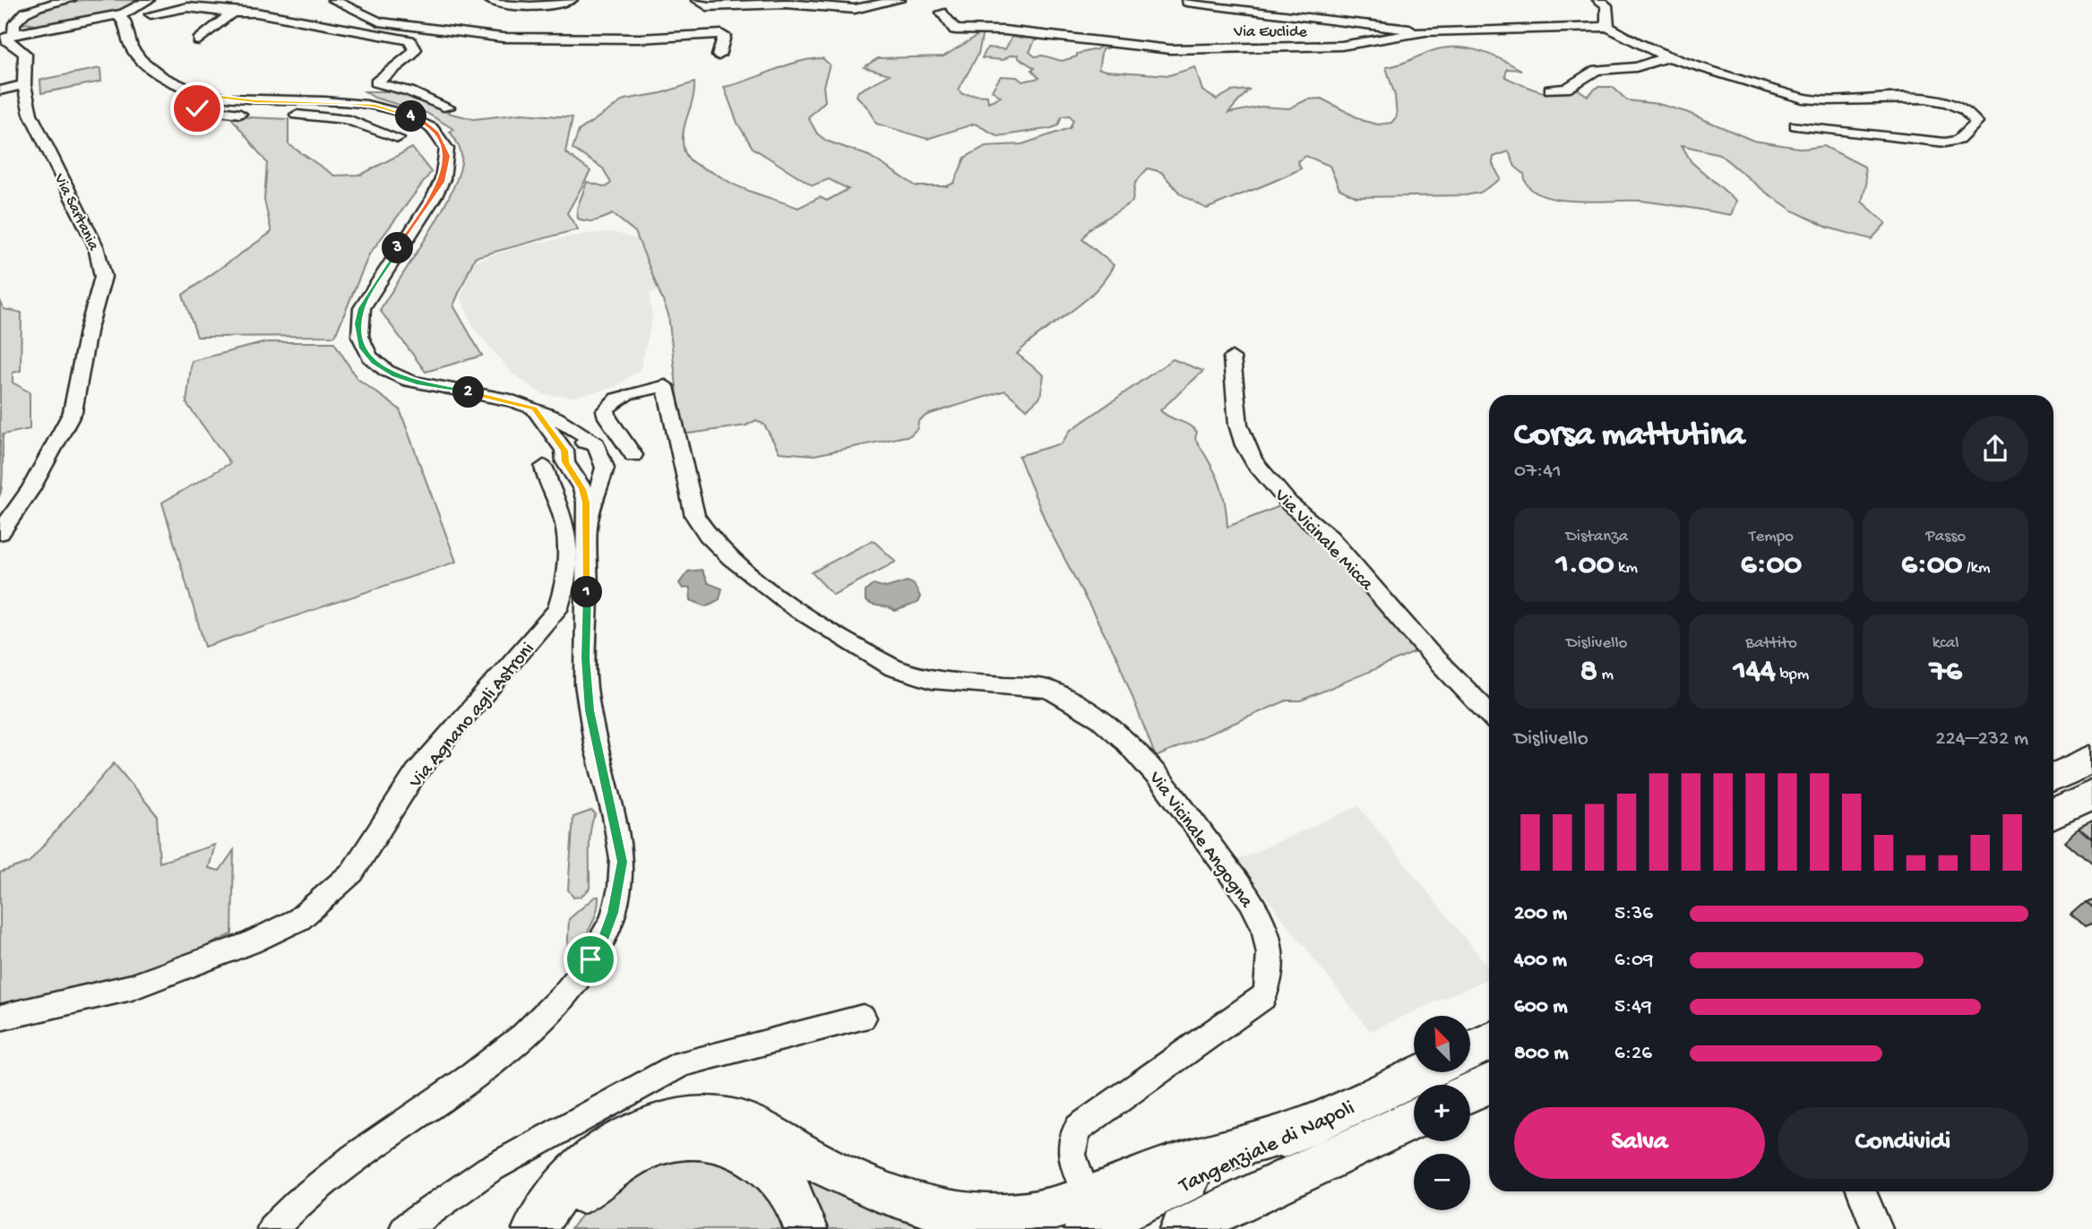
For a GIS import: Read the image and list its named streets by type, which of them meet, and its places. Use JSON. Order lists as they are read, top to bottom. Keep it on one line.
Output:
{"streets":{"highway":["Tangenziale di Napoli"],"street":["Via Euclide","Via Sartania","Via Vicinale Micca","Via Agnano agli Astroni","Via Vicinale Angogna"]},"north":"top left","page":{"pins":["4","3","2","1"],"heading":["Corsa mattutina","07:41"],"stats":[["Distanza","1.00 km"],["Tempo","6:00"],["Passo","6:00 /km"],["Dislivello","8 m"],["Battito","144 bpm"],["kcal","76"]],"chart":["Dislivello","224–232 m"],"list":[{"name":"200 m","note":"5:36"},{"name":"400 m","note":"6:09"},{"name":"600 m","note":"5:49"},{"name":"800 m","note":"6:26"}],"map_buttons":["+","−"],"buttons":["Salva","Condividi"]}}
